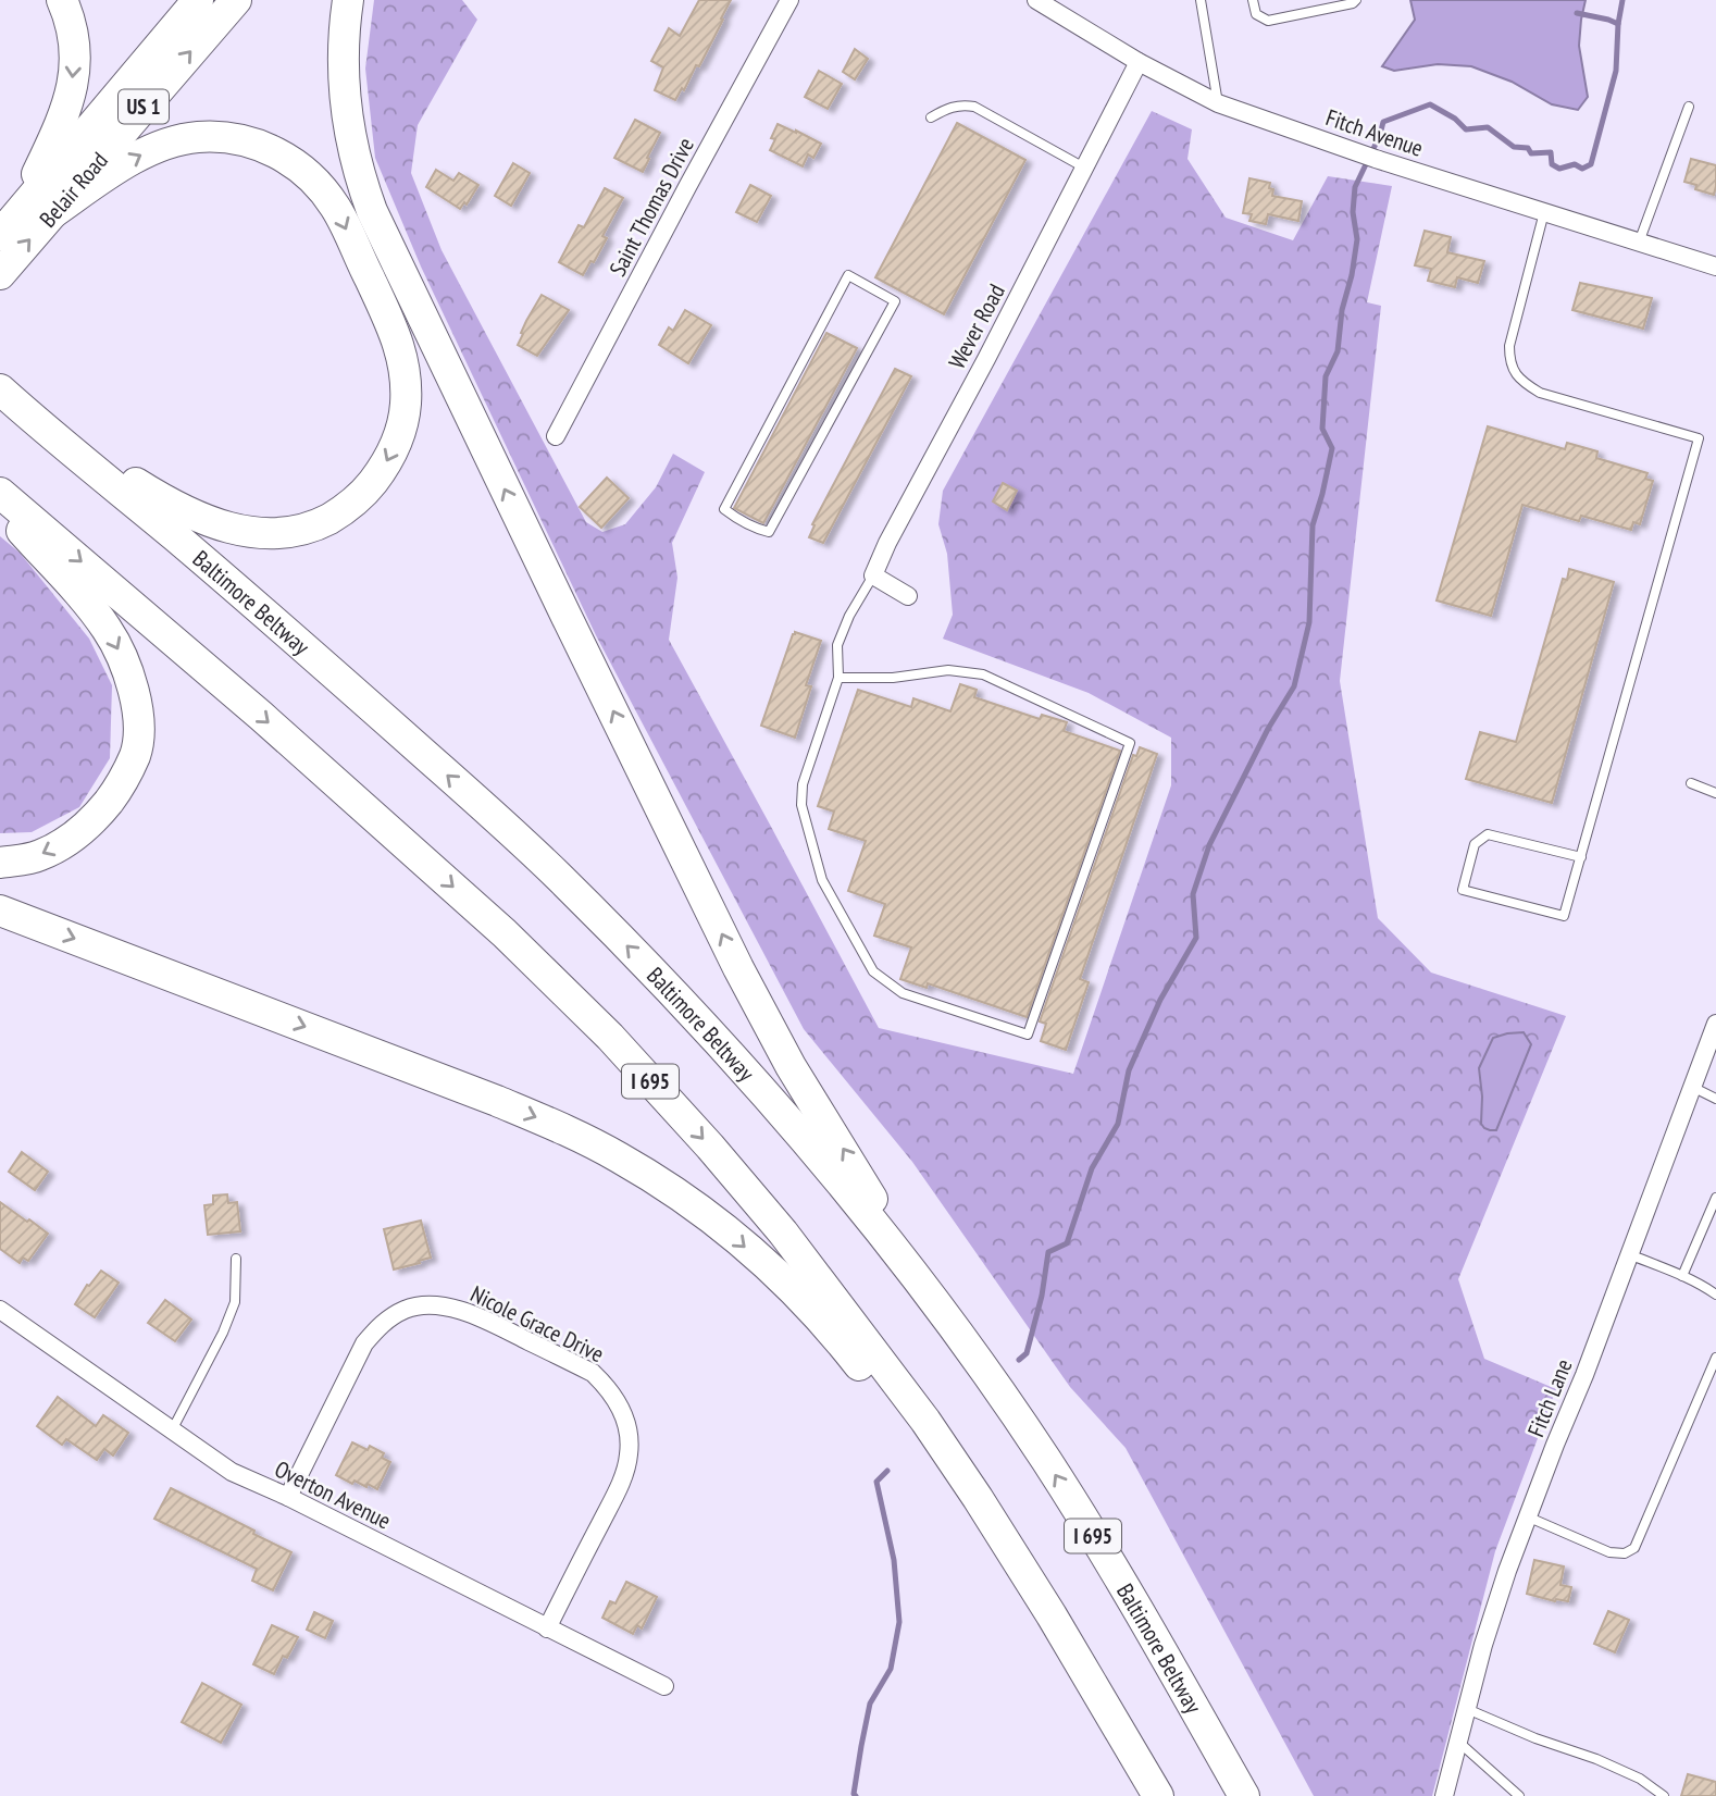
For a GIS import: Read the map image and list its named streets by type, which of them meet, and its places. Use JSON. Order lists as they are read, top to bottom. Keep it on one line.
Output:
{"streets":{"highway":["US 1","Belair Road","Baltimore Beltway","I 695"],"street":["Fitch Avenue","Saint Thomas Drive","Wever Road","Nicole Grace Drive","Fitch Lane","Overton Avenue"]},"crossings":[["Fitch Avenue","Wever Road"],["Nicole Grace Drive","Overton Avenue"]]}
